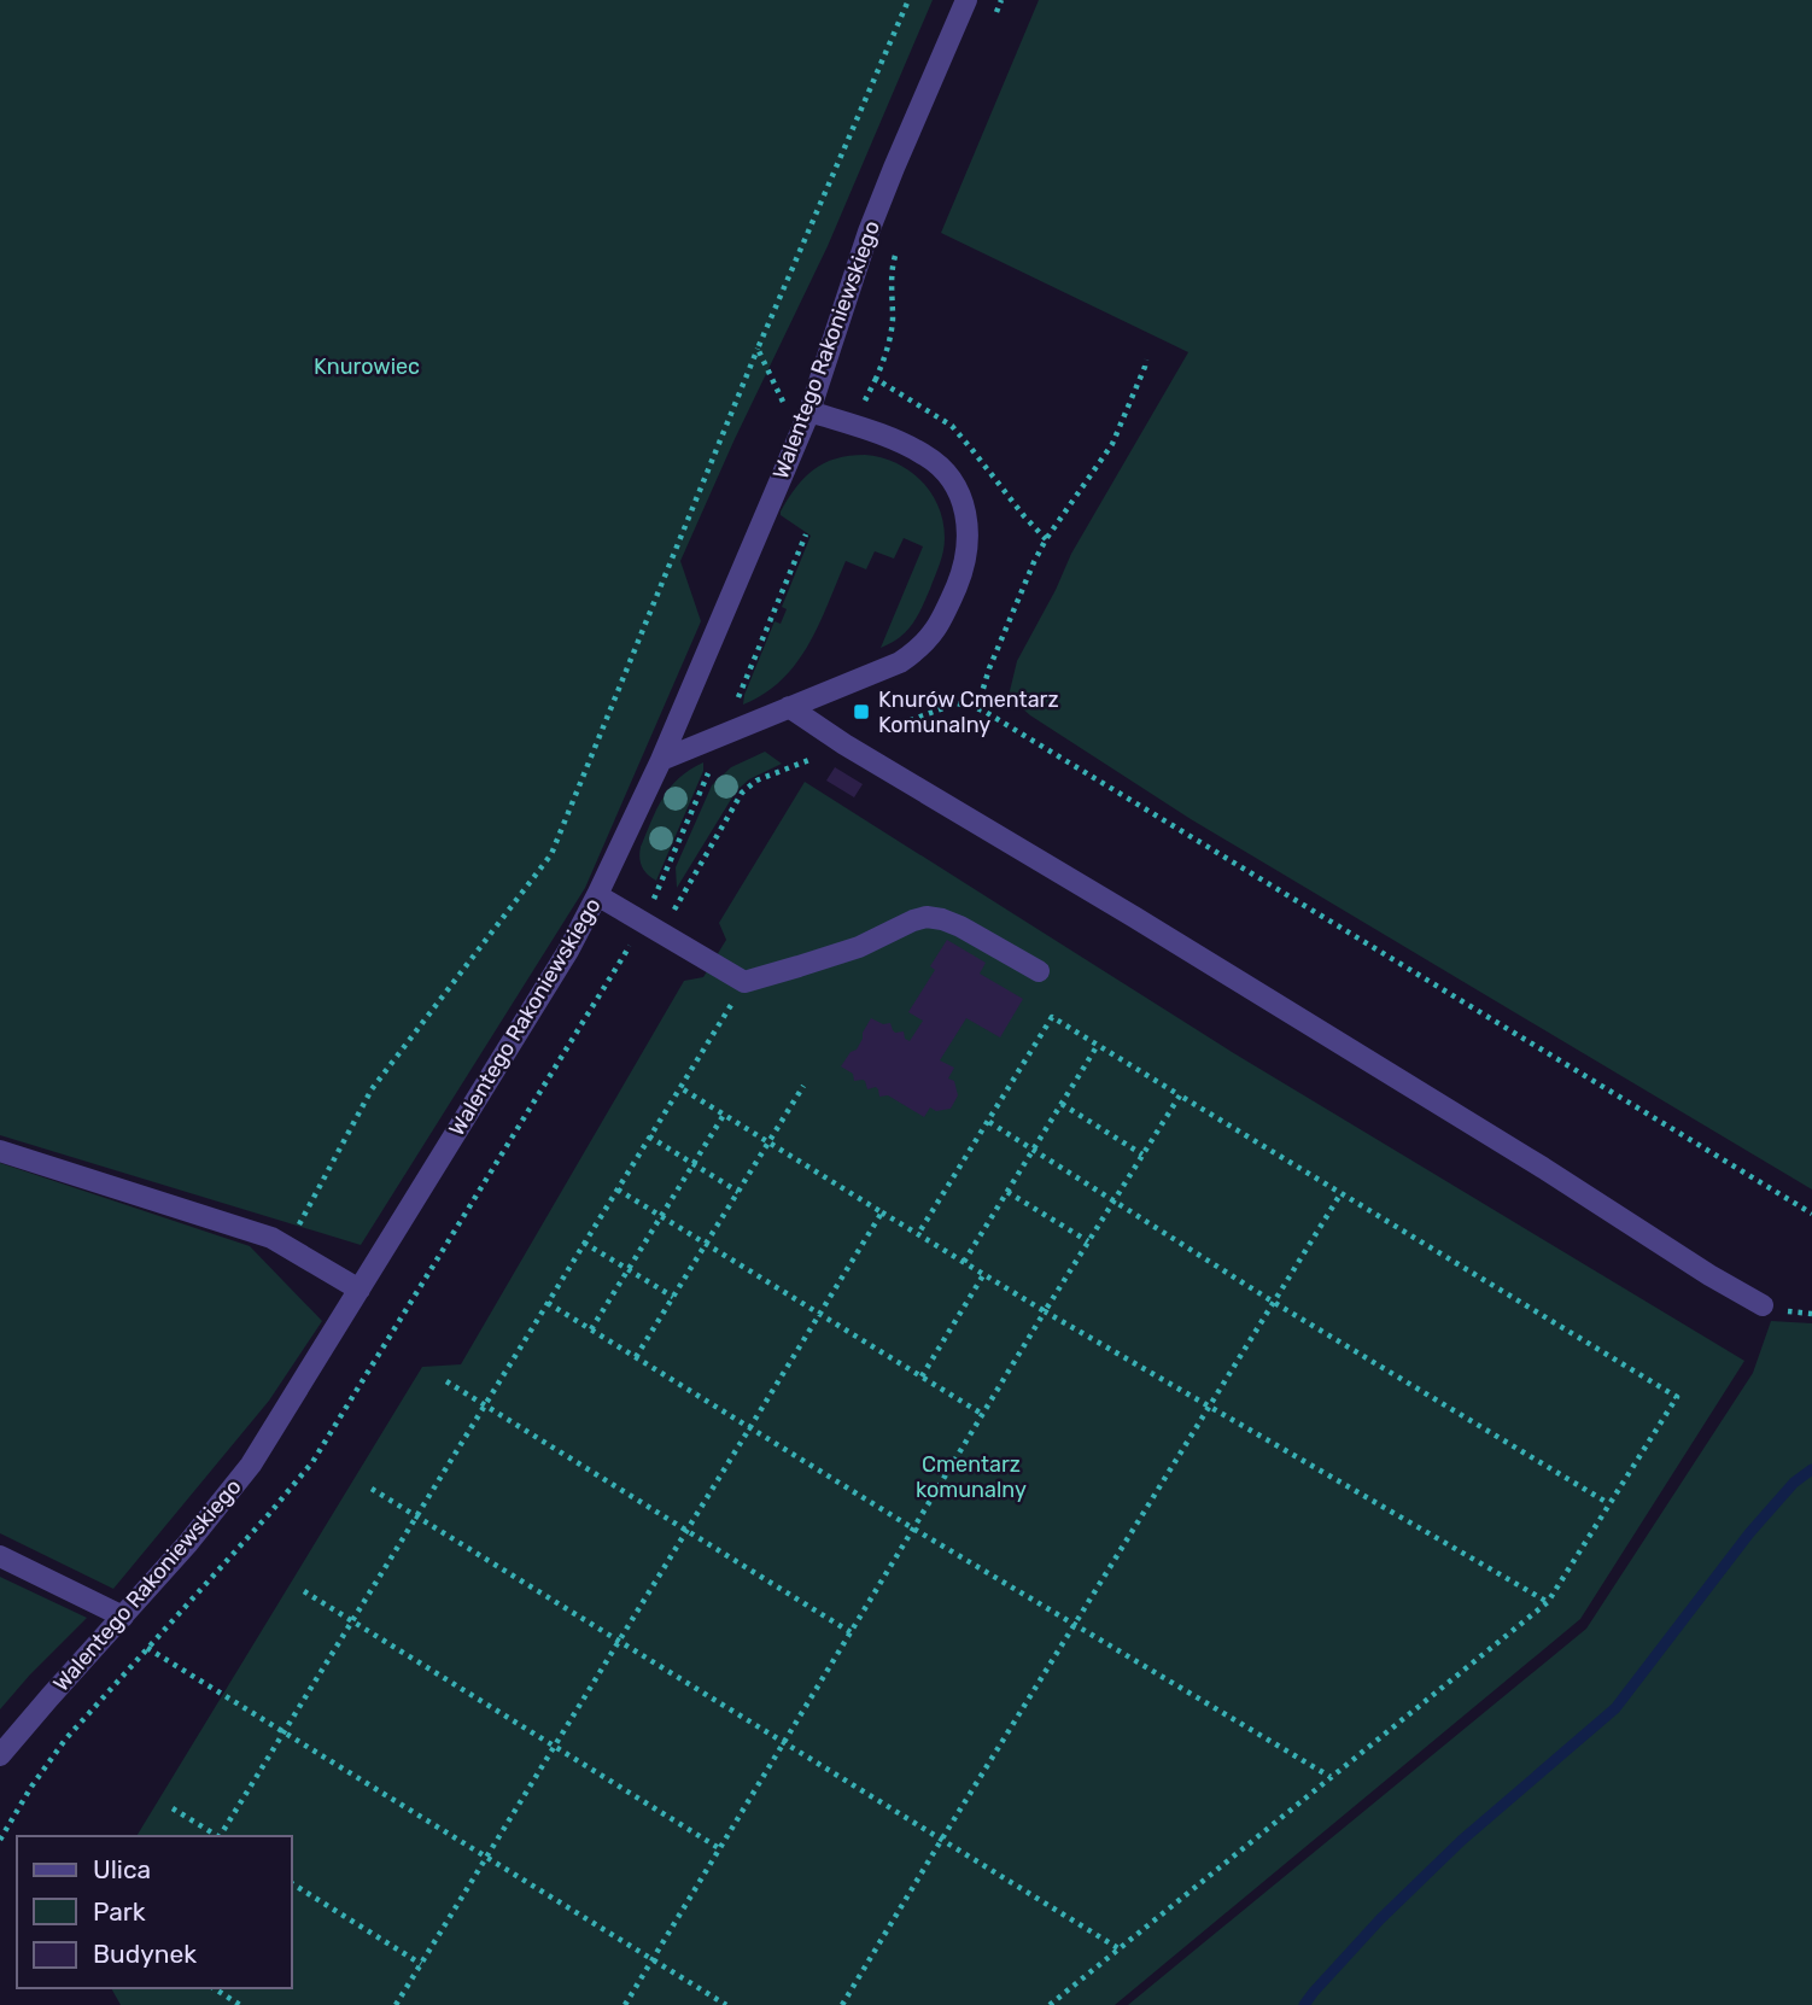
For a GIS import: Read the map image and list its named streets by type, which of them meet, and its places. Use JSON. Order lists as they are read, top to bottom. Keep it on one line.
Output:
{"streets":{"street":["Walentego Rakoniewskiego"]},"parks":["Knurowiec","Cmentarz komunalny"],"places":{"transit":["Knurów Cmentarz Komunalny"]},"legend":["Ulica","Park","Budynek"]}
